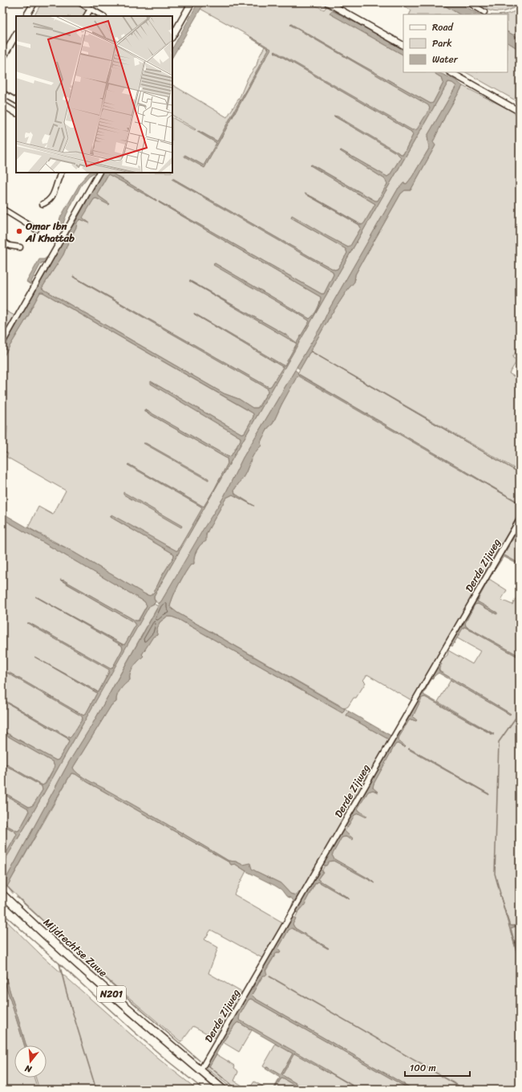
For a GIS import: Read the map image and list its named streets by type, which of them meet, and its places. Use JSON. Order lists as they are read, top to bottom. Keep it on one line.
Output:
{"streets":{"main road":["Mijdrechtse Zuwe","N201"],"street":["Derde Zijweg"]},"crossings":[["Derde Zijweg","Mijdrechtse Zuwe"]],"places":["Omar Ibn Al Khattab"],"legend":["Road","Park","Water"],"scale_bar":"100 m","north":"bottom"}
